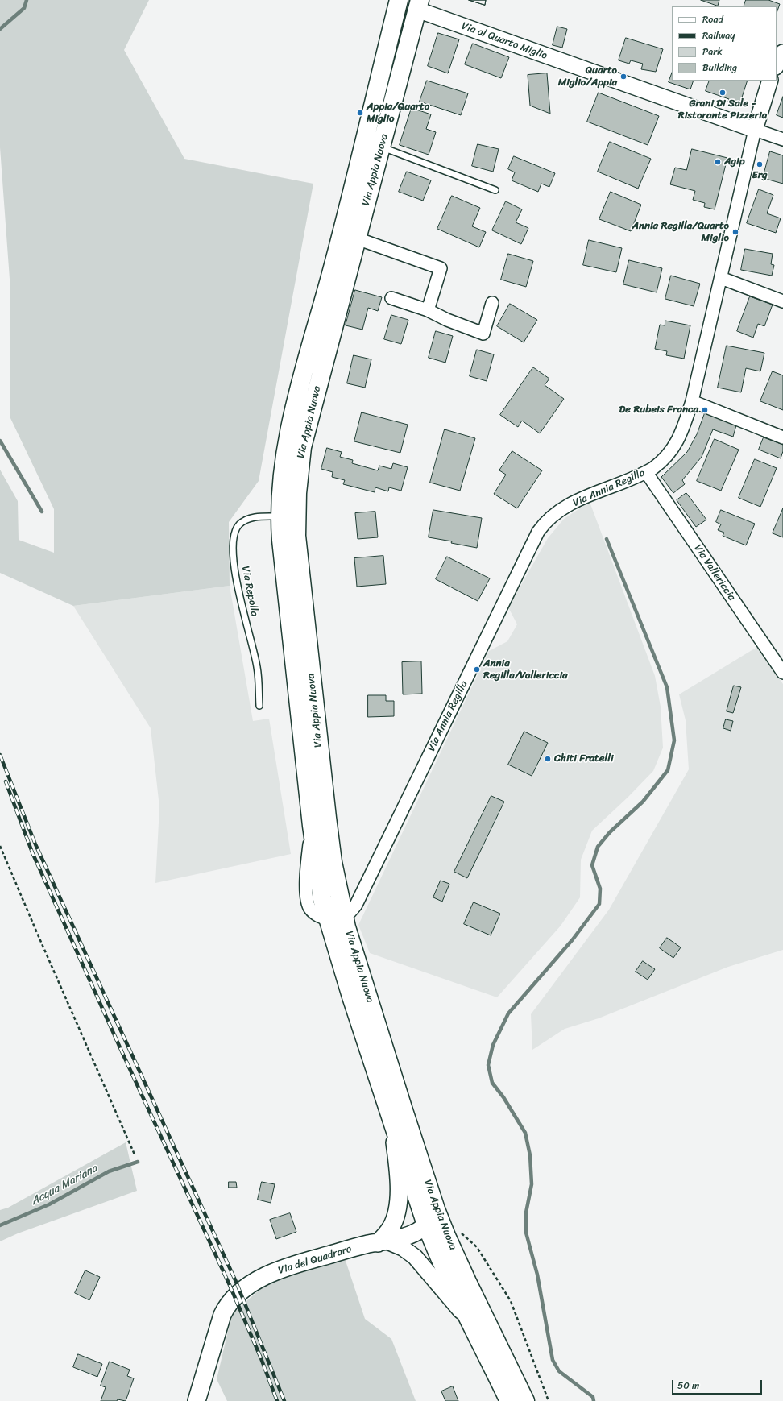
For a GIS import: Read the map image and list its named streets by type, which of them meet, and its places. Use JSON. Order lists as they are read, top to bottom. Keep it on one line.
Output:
{"streets":{"main road":["Via Appia Nuova","Via del Quadraro"],"street":["Via al Quarto Miglio","Via Annia Regilla","Via Vallericcia"],"lane":["Via Repolla"]},"crossings":[["Via al Quarto Miglio","Via Appia Nuova"],["Via al Quarto Miglio","Via Annia Regilla"],["Via Appia Nuova","Via Annia Regilla"],["Via Appia Nuova","Via Repolla"],["Via Appia Nuova","Via del Quadraro"],["Via Annia Regilla","Via Vallericcia"]],"water":["Acqua Mariana"],"places":["Quarto Miglio/Appia","Grani Di Sale - Ristorante Pizzeria","Appia/Quarto Miglio","Agip","Erg","Annia Regilla/Quarto Miglio","De Rubeis Franca","Annia Regilla/Vallericcia","Chiti Fratelli"],"legend":["Road","Railway","Park","Building"],"scale_bar":"50 m"}
